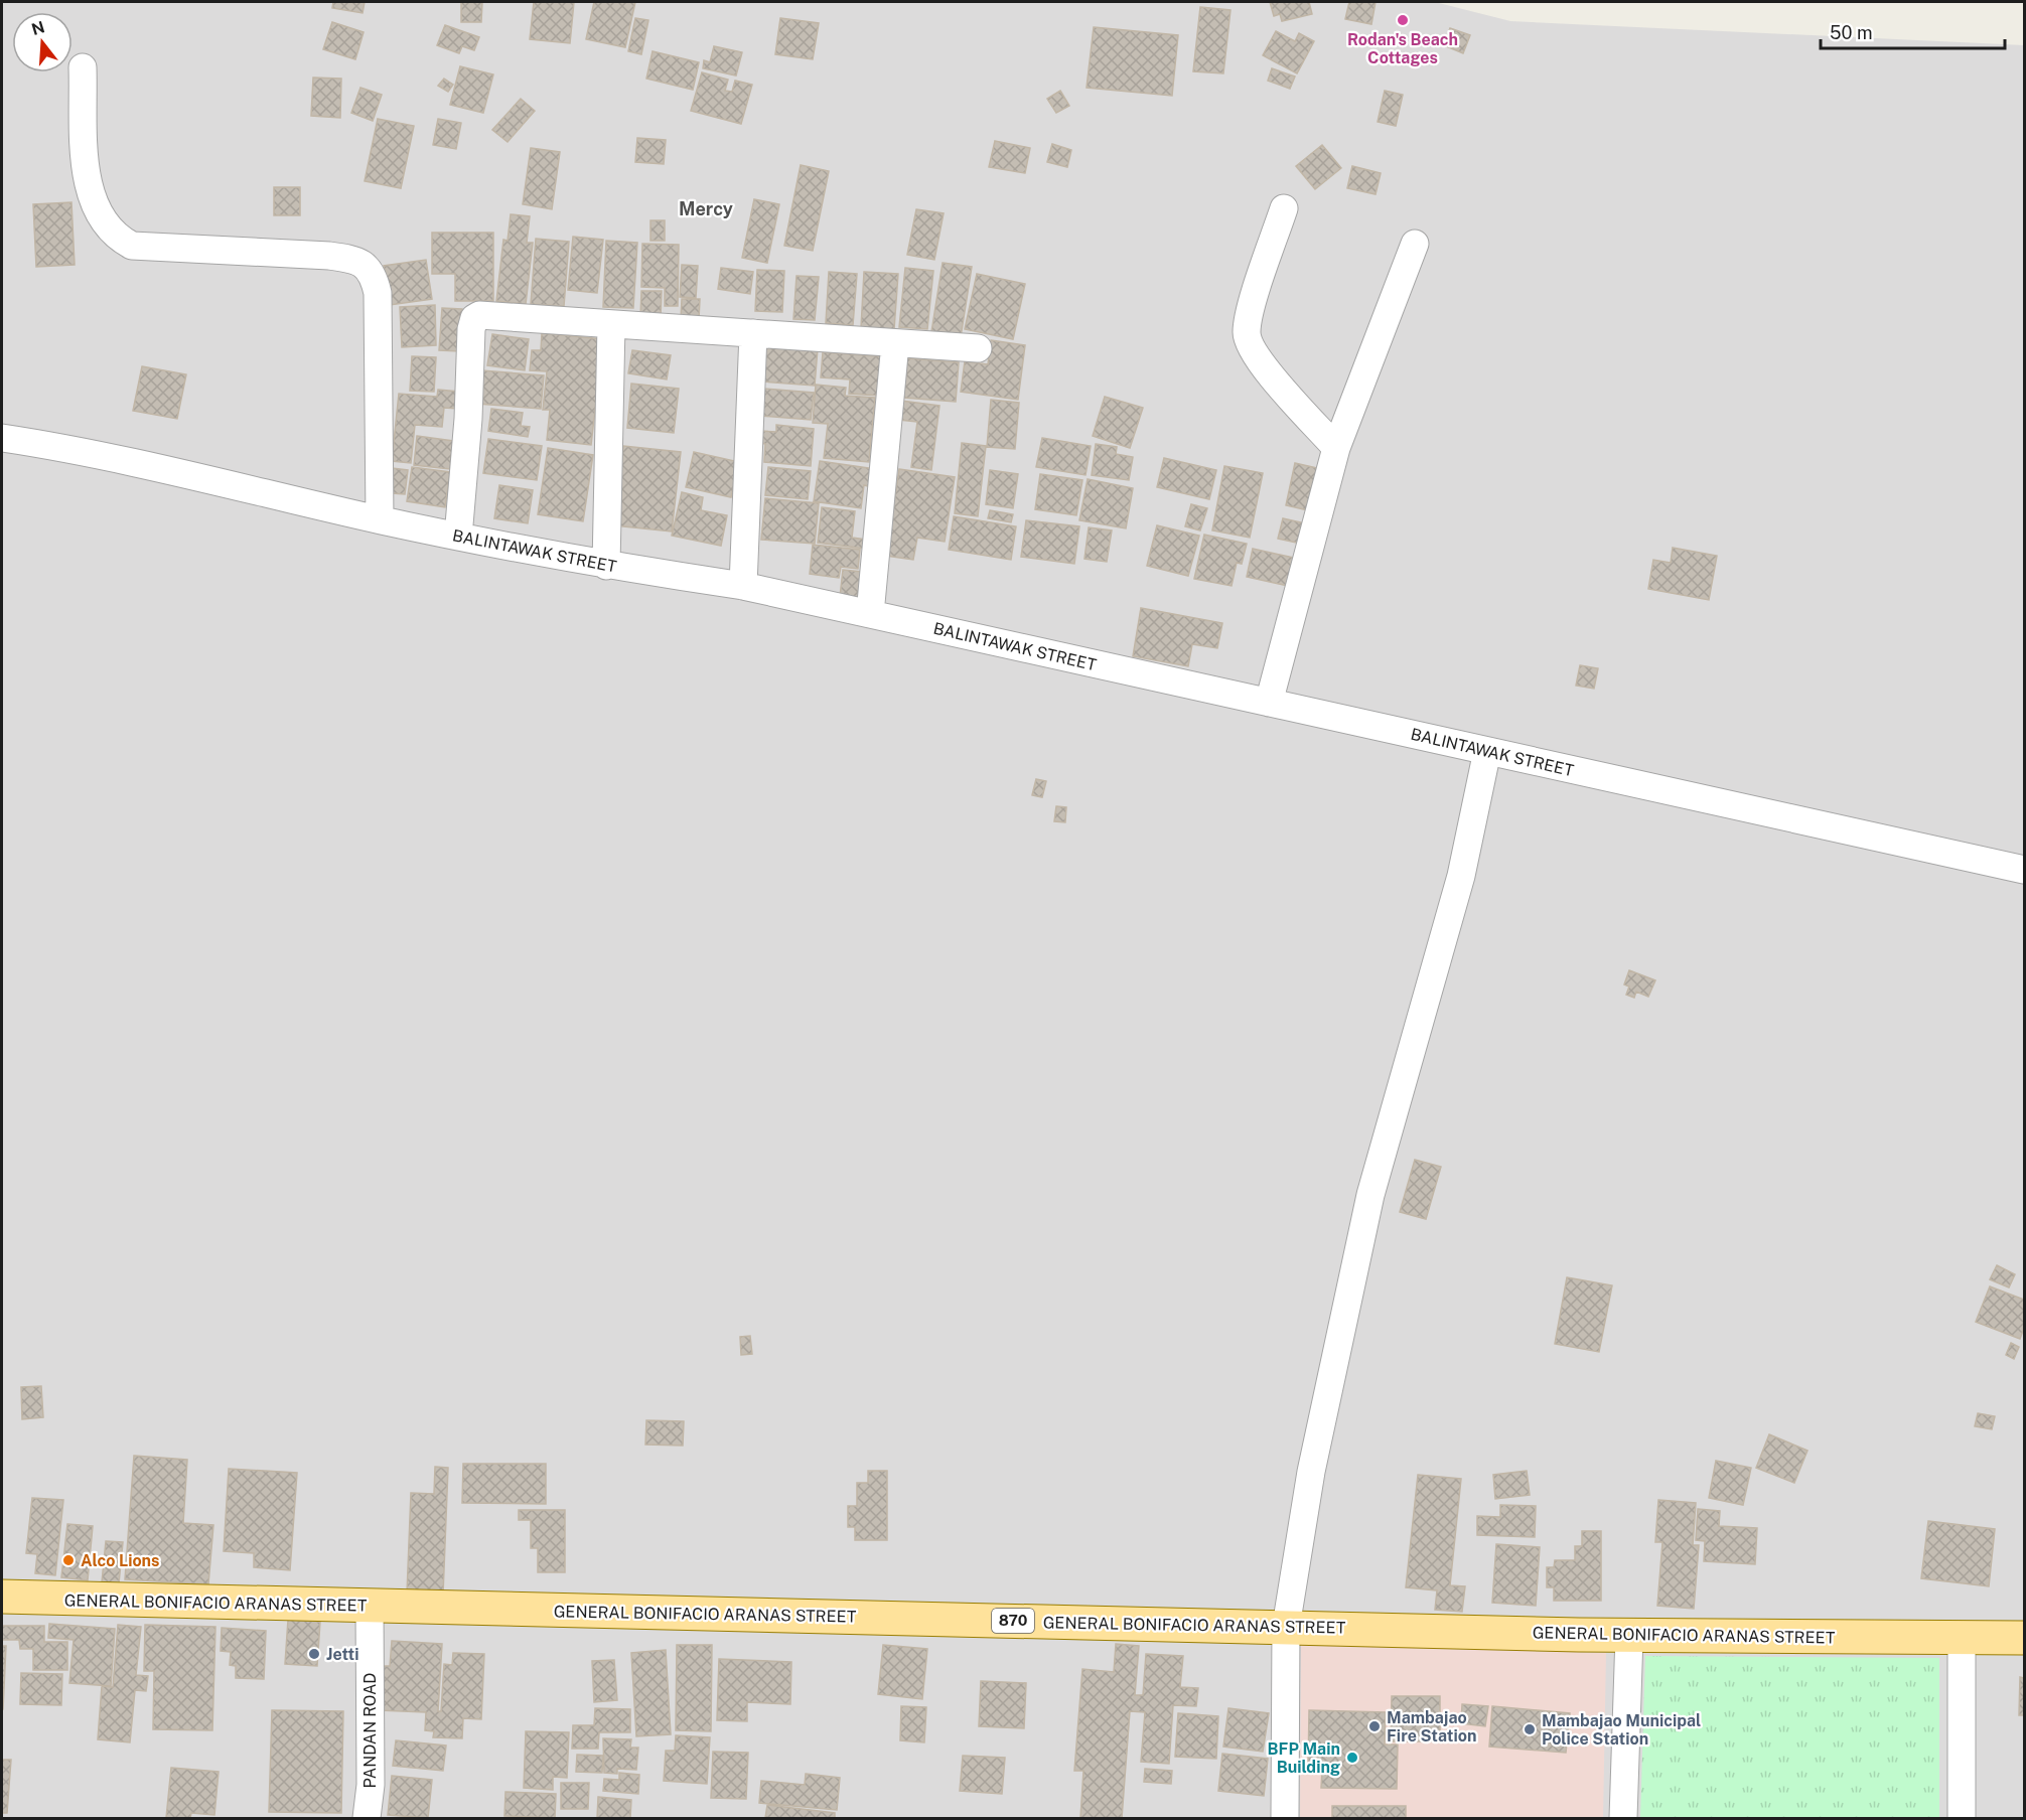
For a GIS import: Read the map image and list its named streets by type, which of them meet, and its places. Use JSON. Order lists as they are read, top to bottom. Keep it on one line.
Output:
{"streets":{"main road":["GENERAL BONIFACIO ARANAS STREET","870"],"street":["BALINTAWAK STREET","PANDAN ROAD"]},"crossings":[["GENERAL BONIFACIO ARANAS STREET","PANDAN ROAD"]],"districts":["Mercy"],"places":["Rodan's Beach Cottages","Alco Lions","Jetti","Mambajao Fire Station","Mambajao Municipal Police Station","BFP Main Building"],"scale_bar":"50 m","north":"top"}
